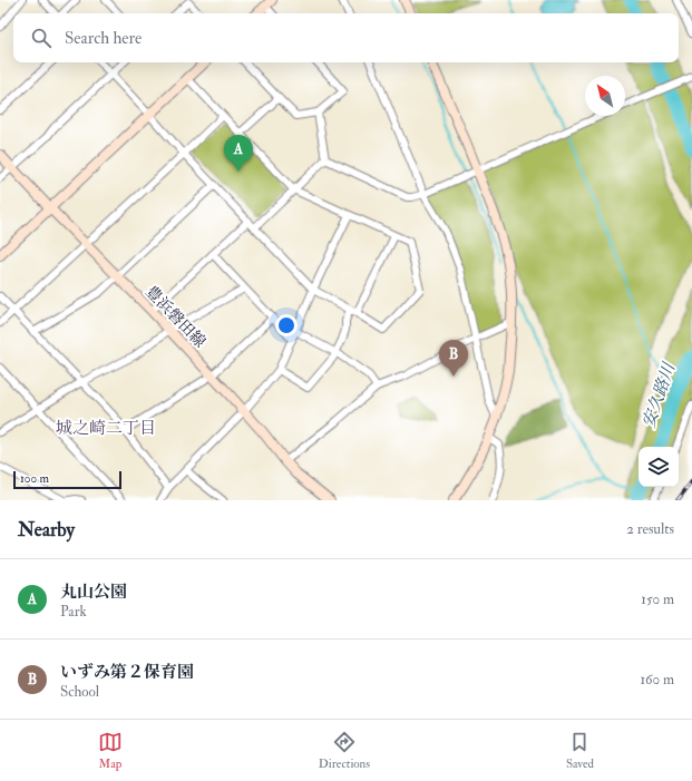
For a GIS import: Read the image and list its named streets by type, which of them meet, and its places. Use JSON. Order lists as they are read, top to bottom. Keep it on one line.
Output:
{"streets":{"street":["豊浜磐田線"]},"districts":["城之崎二丁目"],"water":["安久路川"],"scale_bar":"100 m","north":"top left","page":{"search":"Search here","pins":["A","B"],"scale":"100 m","heading":["Nearby","2 results"],"list":[{"mark":"A","name":"丸山公園","note":"Park","value":"150 m"},{"mark":"B","name":"いずみ第２保育園","note":"School","value":"160 m"}],"nav":["Map","Directions","Saved"]}}
